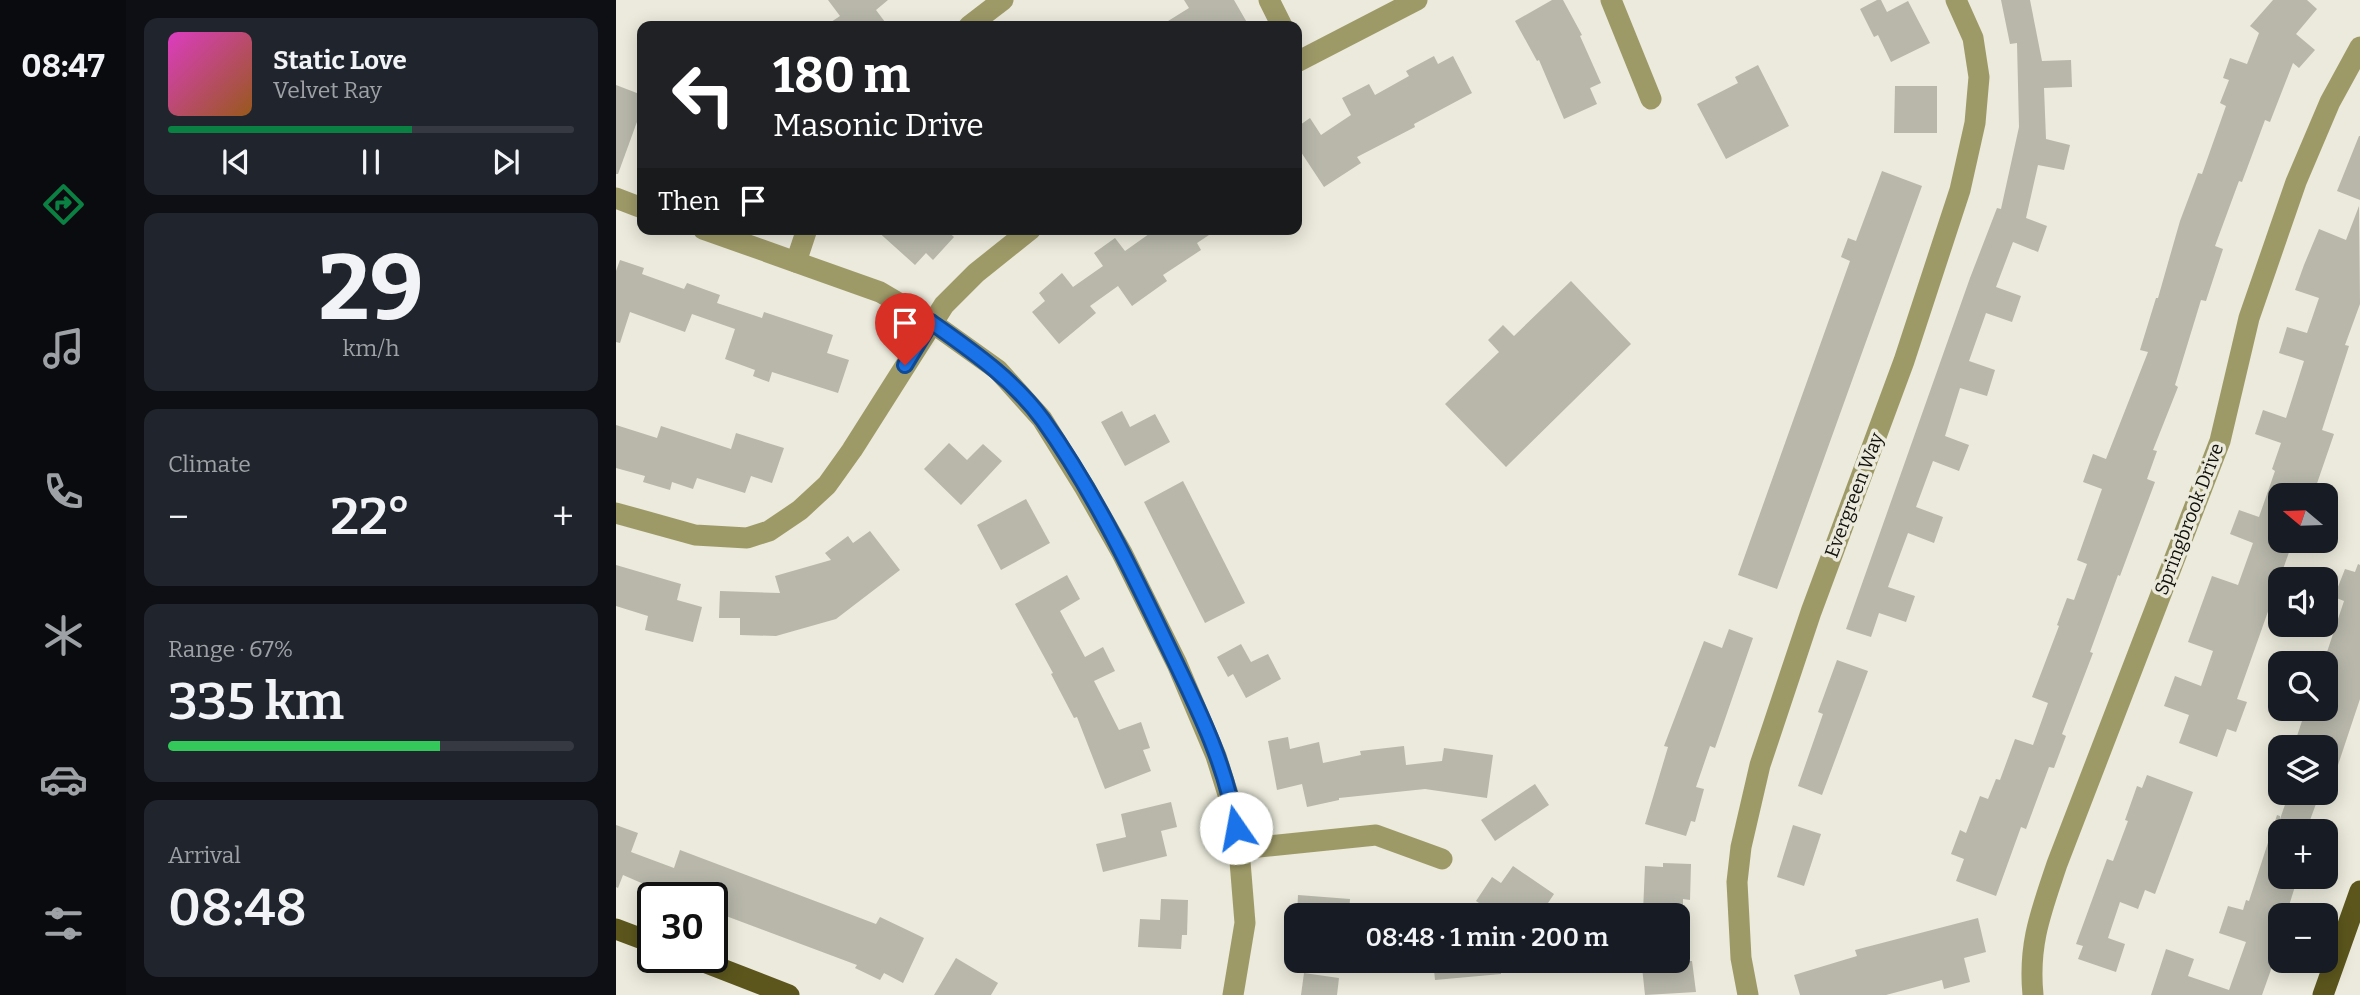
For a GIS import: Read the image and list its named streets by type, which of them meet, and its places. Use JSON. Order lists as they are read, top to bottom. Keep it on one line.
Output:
{"streets":{"street":["Evergreen Way","Springbrook Drive"]},"north":"left","page":{"tabs":"08:47","turn":["180 m","Masonic Drive"],"song":["Static Love","Velvet Ray"],"then":"Then","tile":[["29","km/h"],"Climate",["Range · 67%","335 km"],["Arrival","08:48"]],"map_buttons":["+","−"],"heat":["−","22°","+"],"limit":"30","trip":"08:48 · 1 min · 200 m"}}
